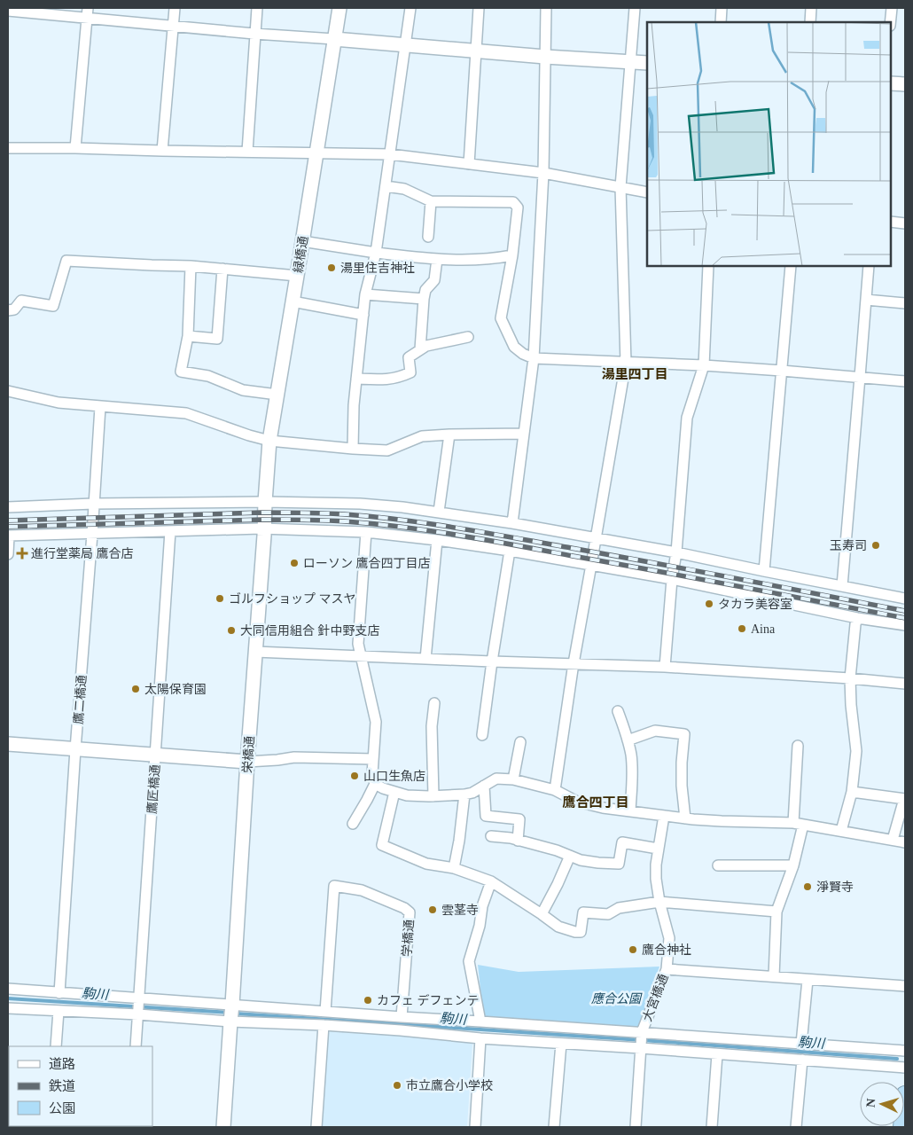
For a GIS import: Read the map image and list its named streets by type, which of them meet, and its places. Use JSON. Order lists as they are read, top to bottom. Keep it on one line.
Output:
{"streets":{"street":["緑橋通","鷹二橋通","栄橋通","鷹匠橋通","学橋通","大宮橋通"]},"crossings":[["緑橋通","栄橋通"]],"districts":["湯里四丁目","鷹合四丁目"],"water":["駒川"],"parks":["應合公園"],"places":{"other":["湯里住吉神社","玉寿司","ローソン 鷹合四丁目店","ゴルフショップ マスヤ","タカラ美容室","Aina","大同信用組合 針中野支店","太陽保育園","山口生魚店","淨賢寺","雲茎寺","鷹合神社","カフェ デフェンテ","市立鷹合小学校"],"health":["進行堂薬局 鷹合店"]},"legend":["道路","鉄道","公園"],"north":"left"}
